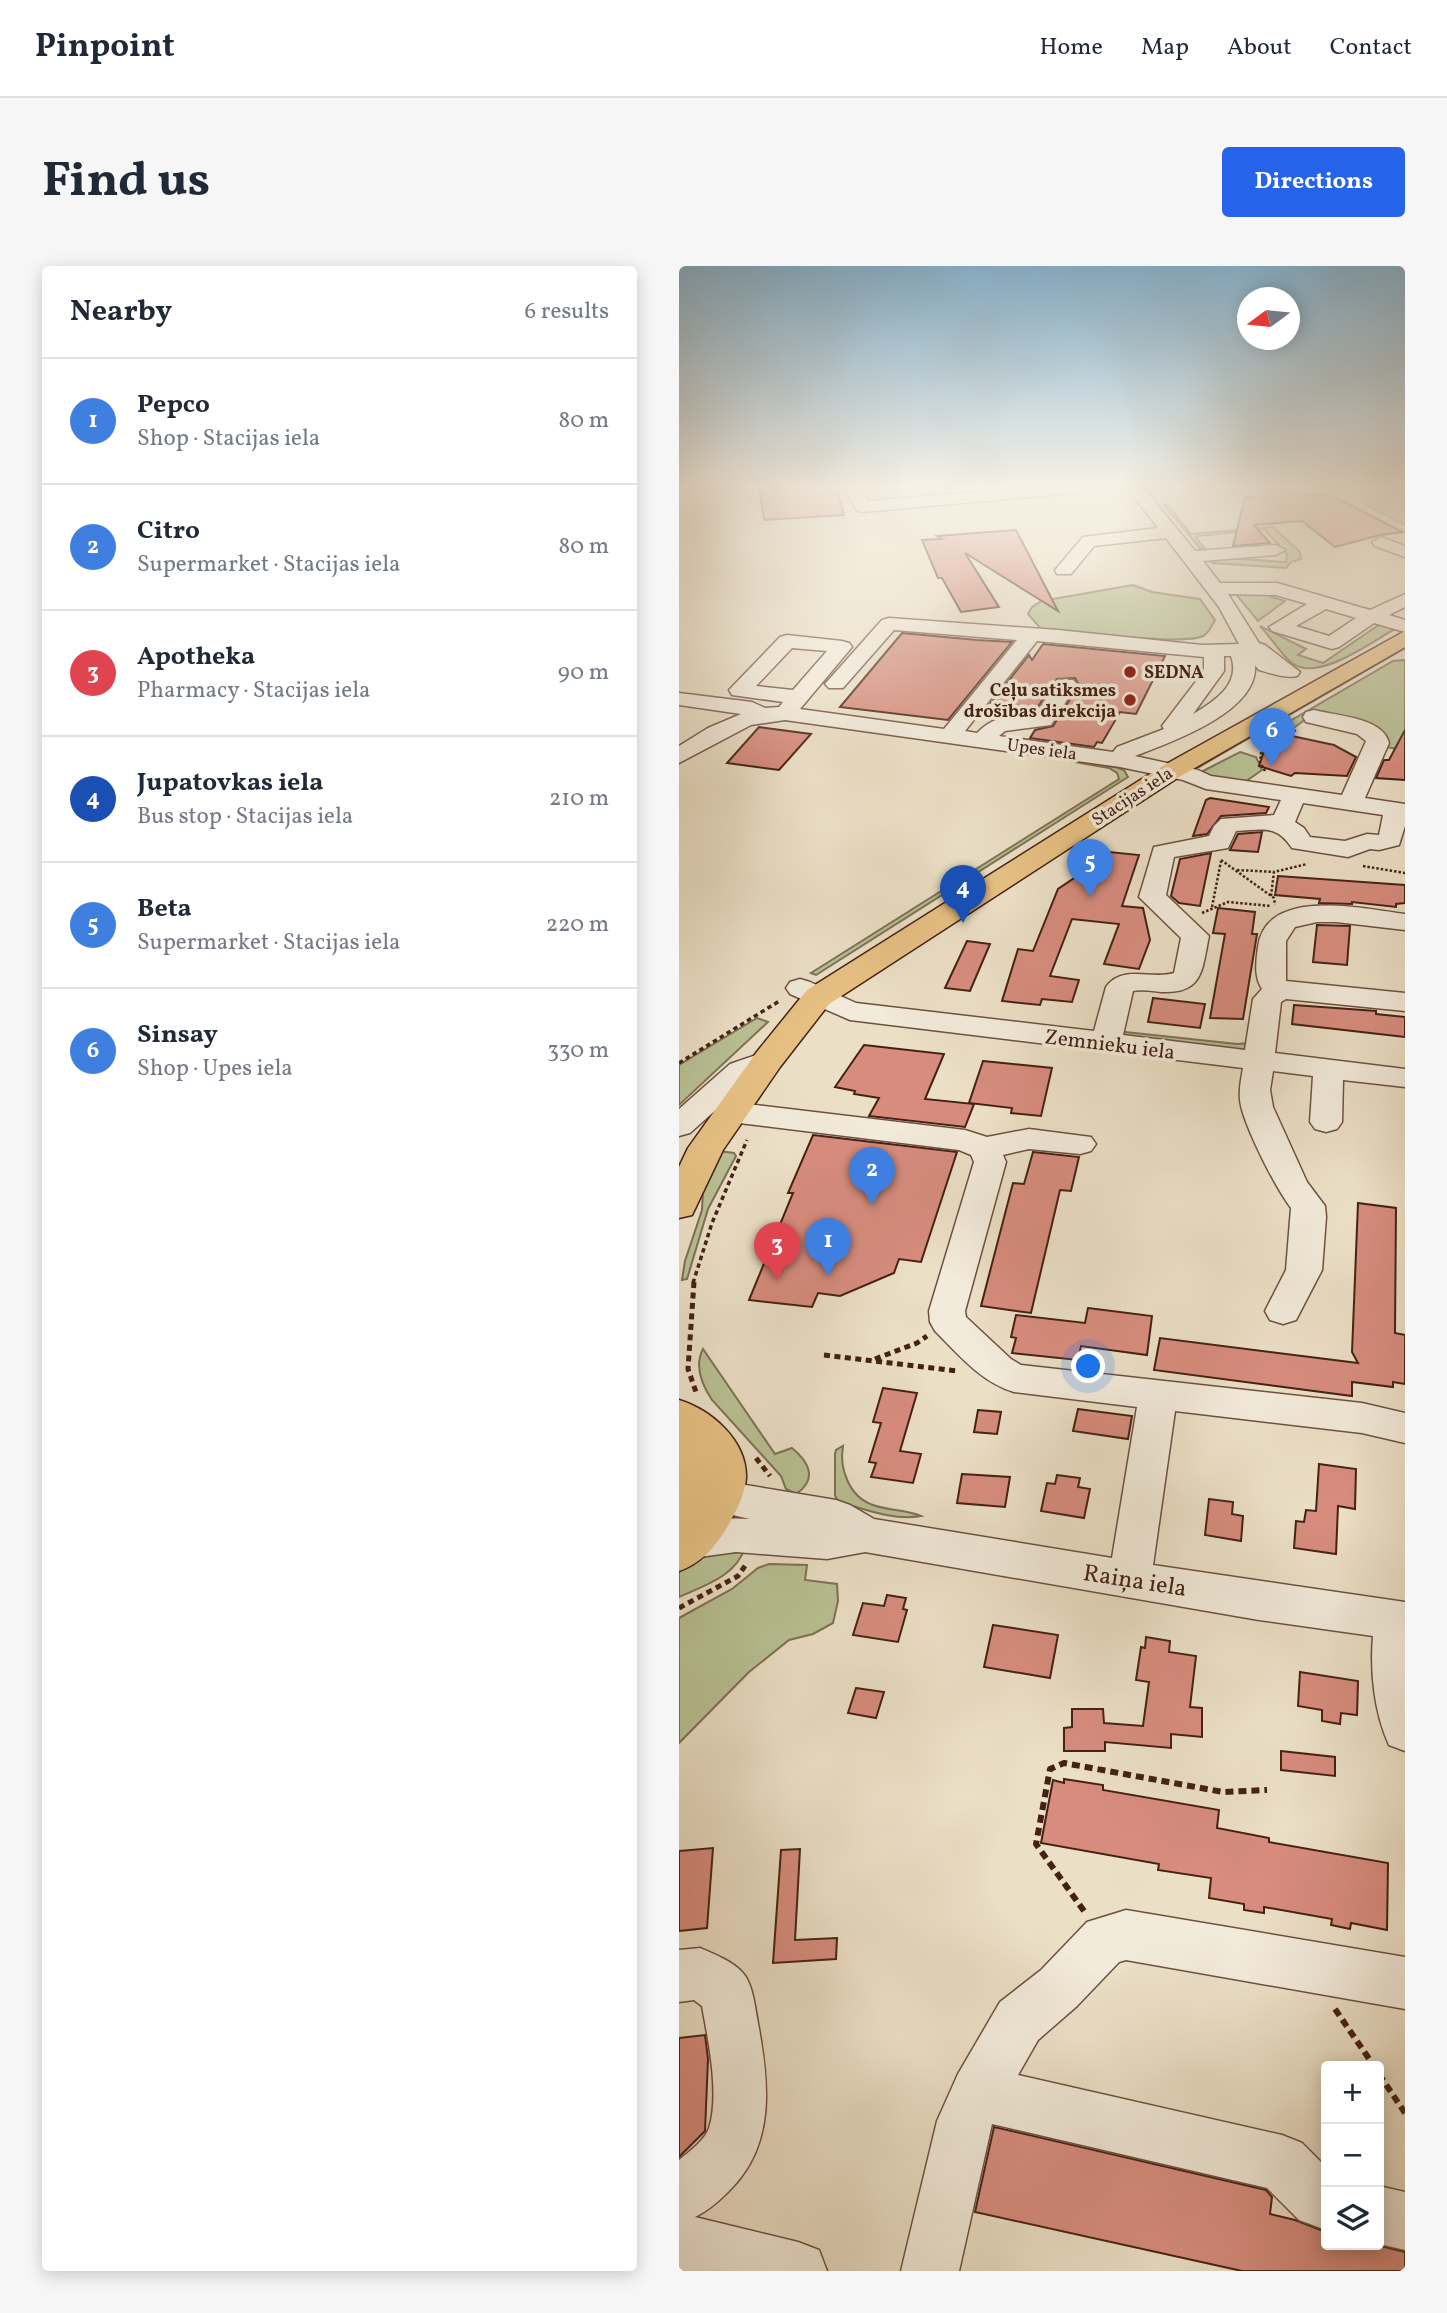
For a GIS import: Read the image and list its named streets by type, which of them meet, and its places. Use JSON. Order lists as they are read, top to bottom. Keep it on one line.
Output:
{"streets":{"main road":["Stacijas iela"],"street":["Upes iela","Zemnieku iela","Raiņa iela"]},"crossings":[["Upes iela","Stacijas iela"],["Stacijas iela","Zemnieku iela"]],"places":["SEDNA","Ceļu satiksmes drošības direkcija"],"north":"left","page":{"header":"Pinpoint","nav":["Home","Map","About","Contact"],"buttons":"Directions","title":"Find us","heading":["Nearby","6 results"],"list":[{"mark":"1","name":"Pepco","note":"Shop · Stacijas iela","value":"80 m"},{"mark":"2","name":"Citro","note":"Supermarket · Stacijas iela","value":"80 m"},{"mark":"3","name":"Apotheka","note":"Pharmacy · Stacijas iela","value":"90 m"},{"mark":"4","name":"Jupatovkas iela","note":"Bus stop · Stacijas iela","value":"210 m"},{"mark":"5","name":"Beta","note":"Supermarket · Stacijas iela","value":"220 m"},{"mark":"6","name":"Sinsay","note":"Shop · Upes iela","value":"330 m"}],"pins":["6","5","4","2","1","3"],"map_buttons":["+","−"]}}
